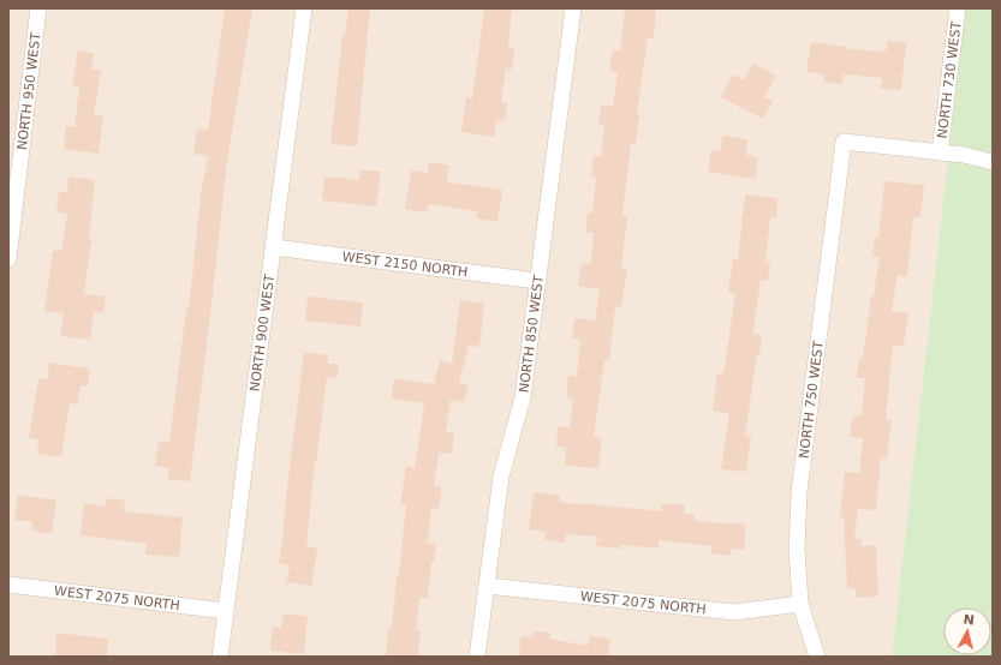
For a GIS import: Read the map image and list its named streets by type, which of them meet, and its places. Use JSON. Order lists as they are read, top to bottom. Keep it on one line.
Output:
{"streets":{"street":["NORTH 730 WEST","NORTH 950 WEST","WEST 2150 NORTH","NORTH 900 WEST","NORTH 850 WEST","NORTH 750 WEST","WEST 2075 NORTH"]},"crossings":[["NORTH 730 WEST","NORTH 750 WEST"],["WEST 2150 NORTH","NORTH 900 WEST"],["WEST 2150 NORTH","NORTH 850 WEST"],["NORTH 900 WEST","WEST 2075 NORTH"],["NORTH 850 WEST","WEST 2075 NORTH"],["NORTH 750 WEST","WEST 2075 NORTH"]],"north":"top"}
